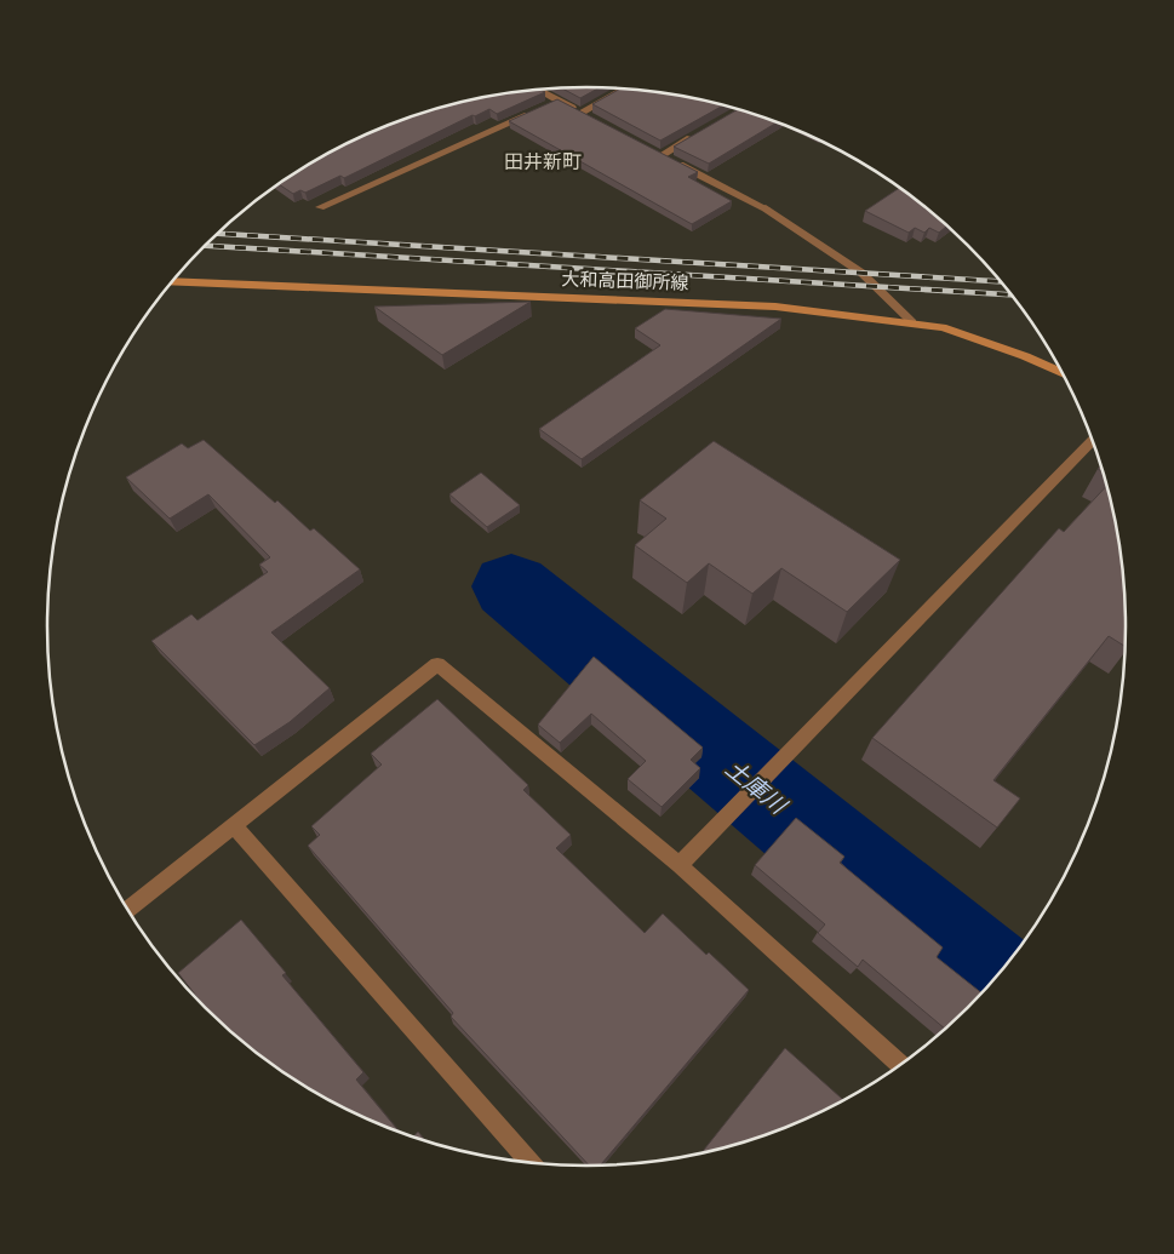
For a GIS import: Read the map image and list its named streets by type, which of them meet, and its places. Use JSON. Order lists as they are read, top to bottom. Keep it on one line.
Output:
{"streets":{"main road":["大和高田御所線"]},"districts":["田井新町"],"water":["土庫川"]}
